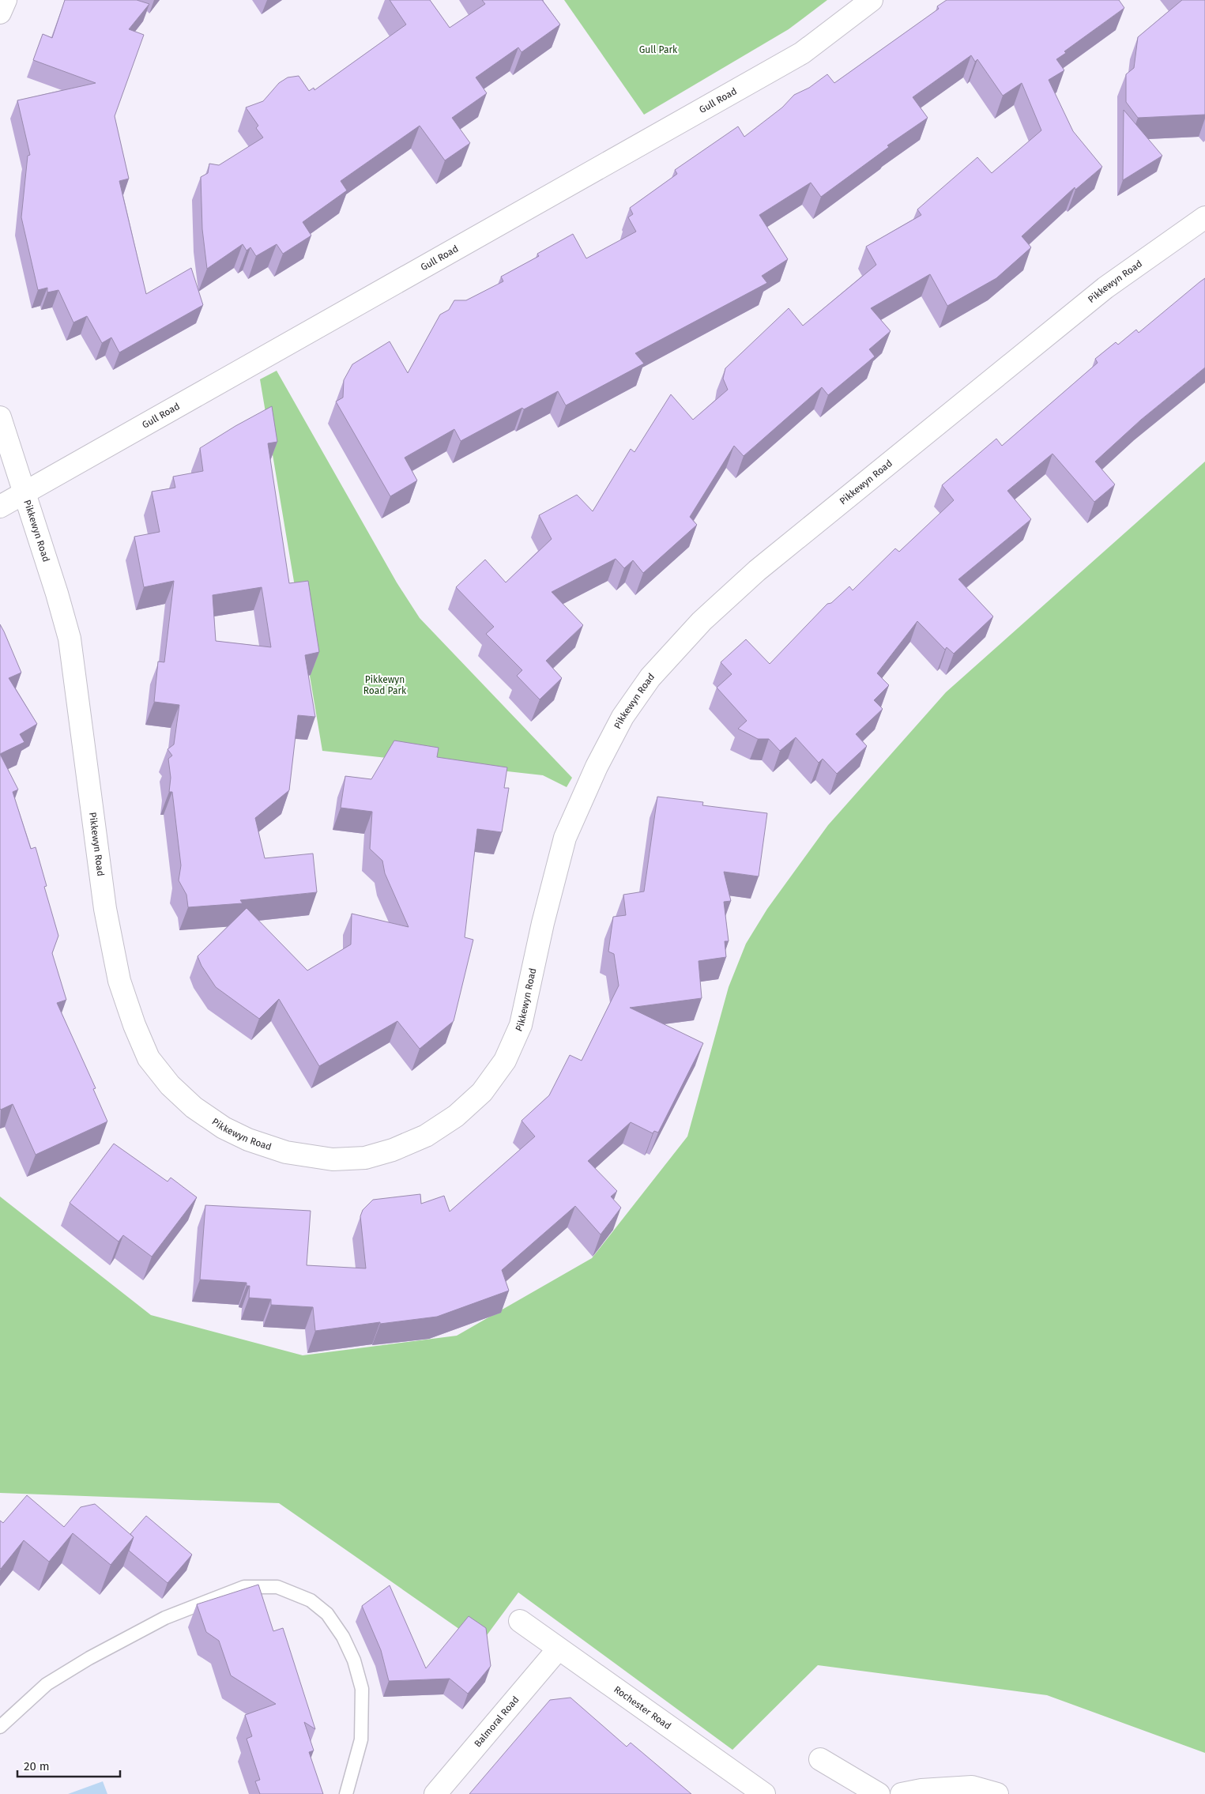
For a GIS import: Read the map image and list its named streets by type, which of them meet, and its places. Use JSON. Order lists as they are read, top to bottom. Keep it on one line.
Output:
{"streets":{"street":["Gull Road","Pikkewyn Road","Rochester Road","Balmoral Road"]},"crossings":[["Gull Road","Pikkewyn Road"],["Rochester Road","Balmoral Road"]],"parks":["Gull Park","Pikkewyn Road Park"],"scale_bar":"20 m"}
